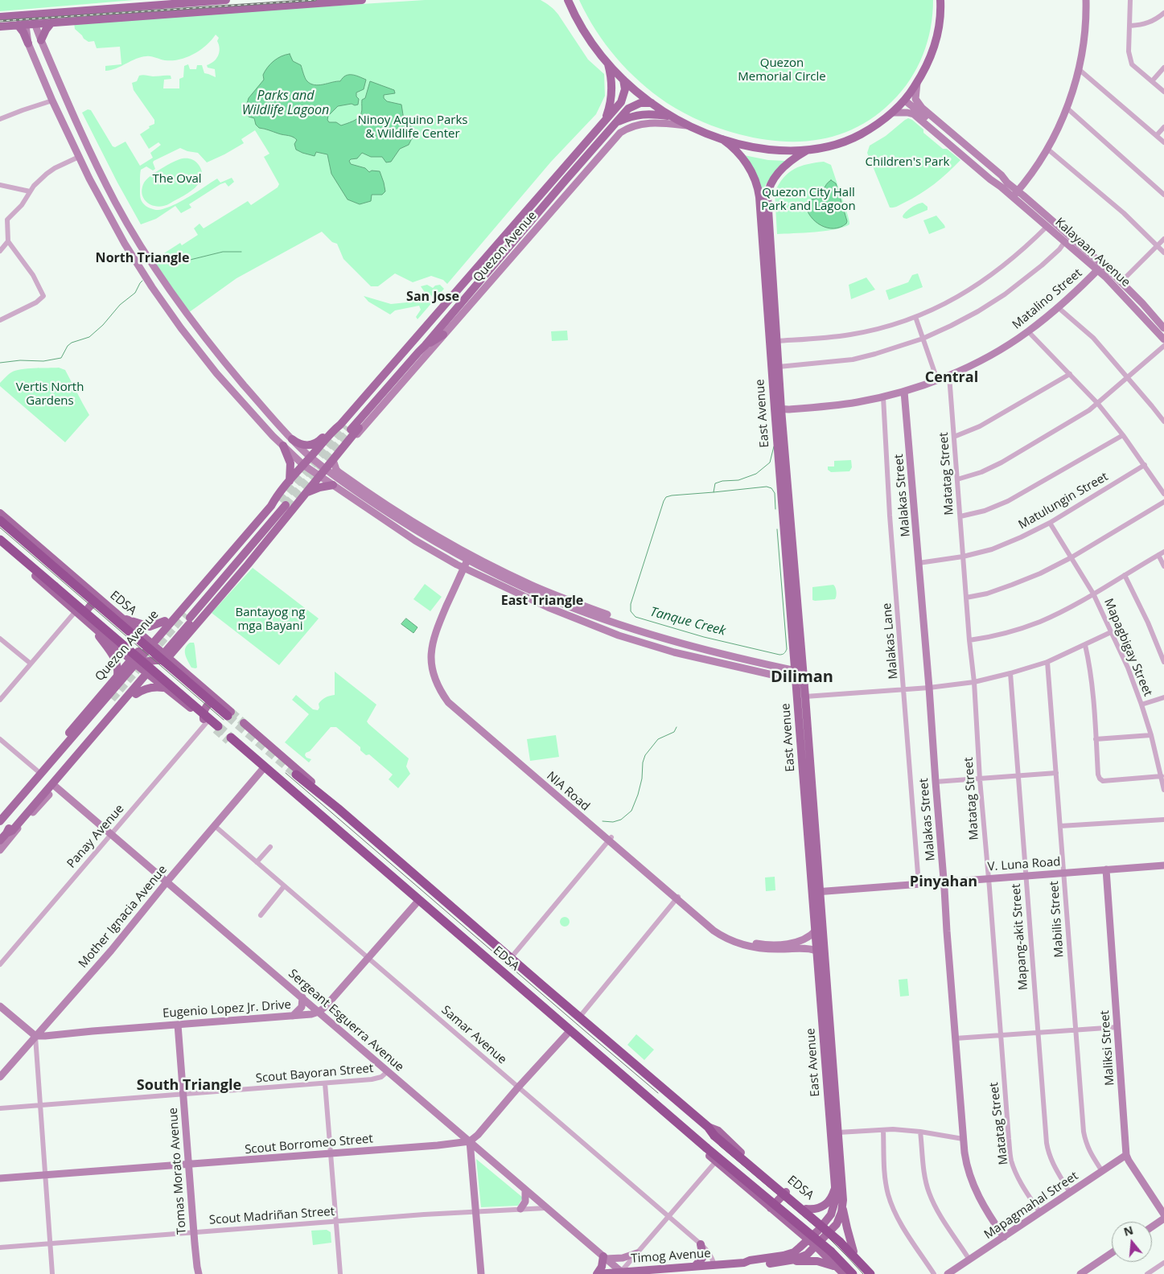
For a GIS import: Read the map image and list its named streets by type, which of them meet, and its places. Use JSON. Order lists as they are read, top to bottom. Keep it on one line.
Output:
{"streets":{"highway":["EDSA"],"main road":["Quezon Avenue","East Avenue","Timog Avenue"],"street":["Kalayaan Avenue","Matalino Street","Matatag Street","Malakas Street","Matulungin Street","Malakas Lane","Mapagbigay Street","NIA Road","Panay Avenue","V. Luna Road","Mother Ignacia Avenue","Mabilis Street","Mapang-akit Street","Eugenio Lopez Jr. Drive","Sergeant Esguerra Avenue","Samar Avenue","Maliksi Street","Scout Bayoran Street","Scout Borromeo Street","Tomas Morato Avenue","Mapagmahal Street","Scout Madriñan Street"]},"crossings":[["Quezon Avenue","EDSA"],["Kalayaan Avenue","Matalino Street"],["Matalino Street","East Avenue"],["Matalino Street","Matatag Street"],["Matalino Street","Malakas Street"],["Matalino Street","Malakas Lane"],["East Avenue","EDSA"],["East Avenue","NIA Road"],["East Avenue","V. Luna Road"],["East Avenue","Timog Avenue"],["Matatag Street","Matulungin Street"],["Matatag Street","V. Luna Road"],["Matatag Street","Mapagmahal Street"],["Malakas Street","Matulungin Street"],["Malakas Street","V. Luna Road"],["Malakas Street","Mapagmahal Street"],["Matulungin Street","Mapagbigay Street"],["EDSA","Mother Ignacia Avenue"],["EDSA","Timog Avenue"],["Malakas Lane","V. Luna Road"],["Panay Avenue","Sergeant Esguerra Avenue"],["V. Luna Road","Mabilis Street"],["V. Luna Road","Mapang-akit Street"],["V. Luna Road","Maliksi Street"],["Mother Ignacia Avenue","Eugenio Lopez Jr. Drive"],["Mother Ignacia Avenue","Sergeant Esguerra Avenue"],["Mother Ignacia Avenue","Samar Avenue"],["Mabilis Street","Mapagmahal Street"],["Mapang-akit Street","Mapagmahal Street"],["Eugenio Lopez Jr. Drive","Sergeant Esguerra Avenue"],["Eugenio Lopez Jr. Drive","Tomas Morato Avenue"],["Sergeant Esguerra Avenue","Scout Bayoran Street"],["Sergeant Esguerra Avenue","Scout Borromeo Street"],["Sergeant Esguerra Avenue","Scout Madriñan Street"],["Sergeant Esguerra Avenue","Timog Avenue"],["Samar Avenue","Timog Avenue"],["Maliksi Street","Mapagmahal Street"],["Scout Bayoran Street","Tomas Morato Avenue"],["Scout Borromeo Street","Tomas Morato Avenue"],["Tomas Morato Avenue","Scout Madriñan Street"]],"districts":["North Triangle","San Jose","Central","East Triangle","Diliman","Pinyahan","South Triangle"],"water":["Parks and Wildlife Lagoon","Tanque Creek"],"parks":["Quezon Memorial Circle","Ninoy Aquino Parks & Wildlife Center","Children's Park","The Oval","Quezon City Hall Park and Lagoon","Vertis North Gardens","Bantayog ng mga Bayani"],"north":"top"}
